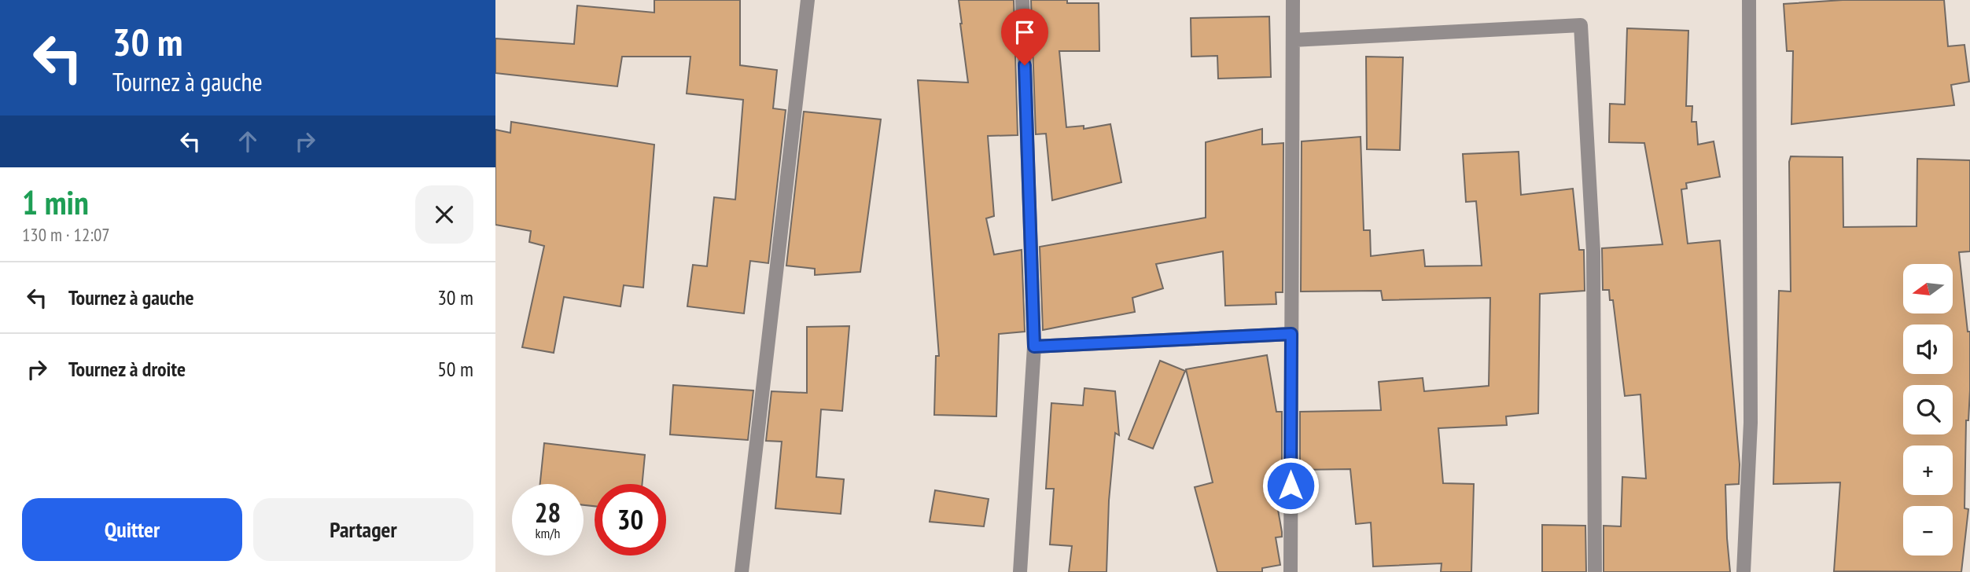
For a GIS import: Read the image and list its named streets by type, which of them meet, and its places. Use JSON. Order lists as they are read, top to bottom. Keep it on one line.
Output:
{"north":"left","page":{"turn":["30 m","Tournez à gauche"],"heading":["1 min","130 m · 12:07"],"list":[{"name":"Tournez à gauche","value":"30 m"},{"name":"Tournez à droite","value":"50 m"}],"map_buttons":["+","−"],"speed":"28 km/h","limit":"30","buttons":["Quitter","Partager"]}}
